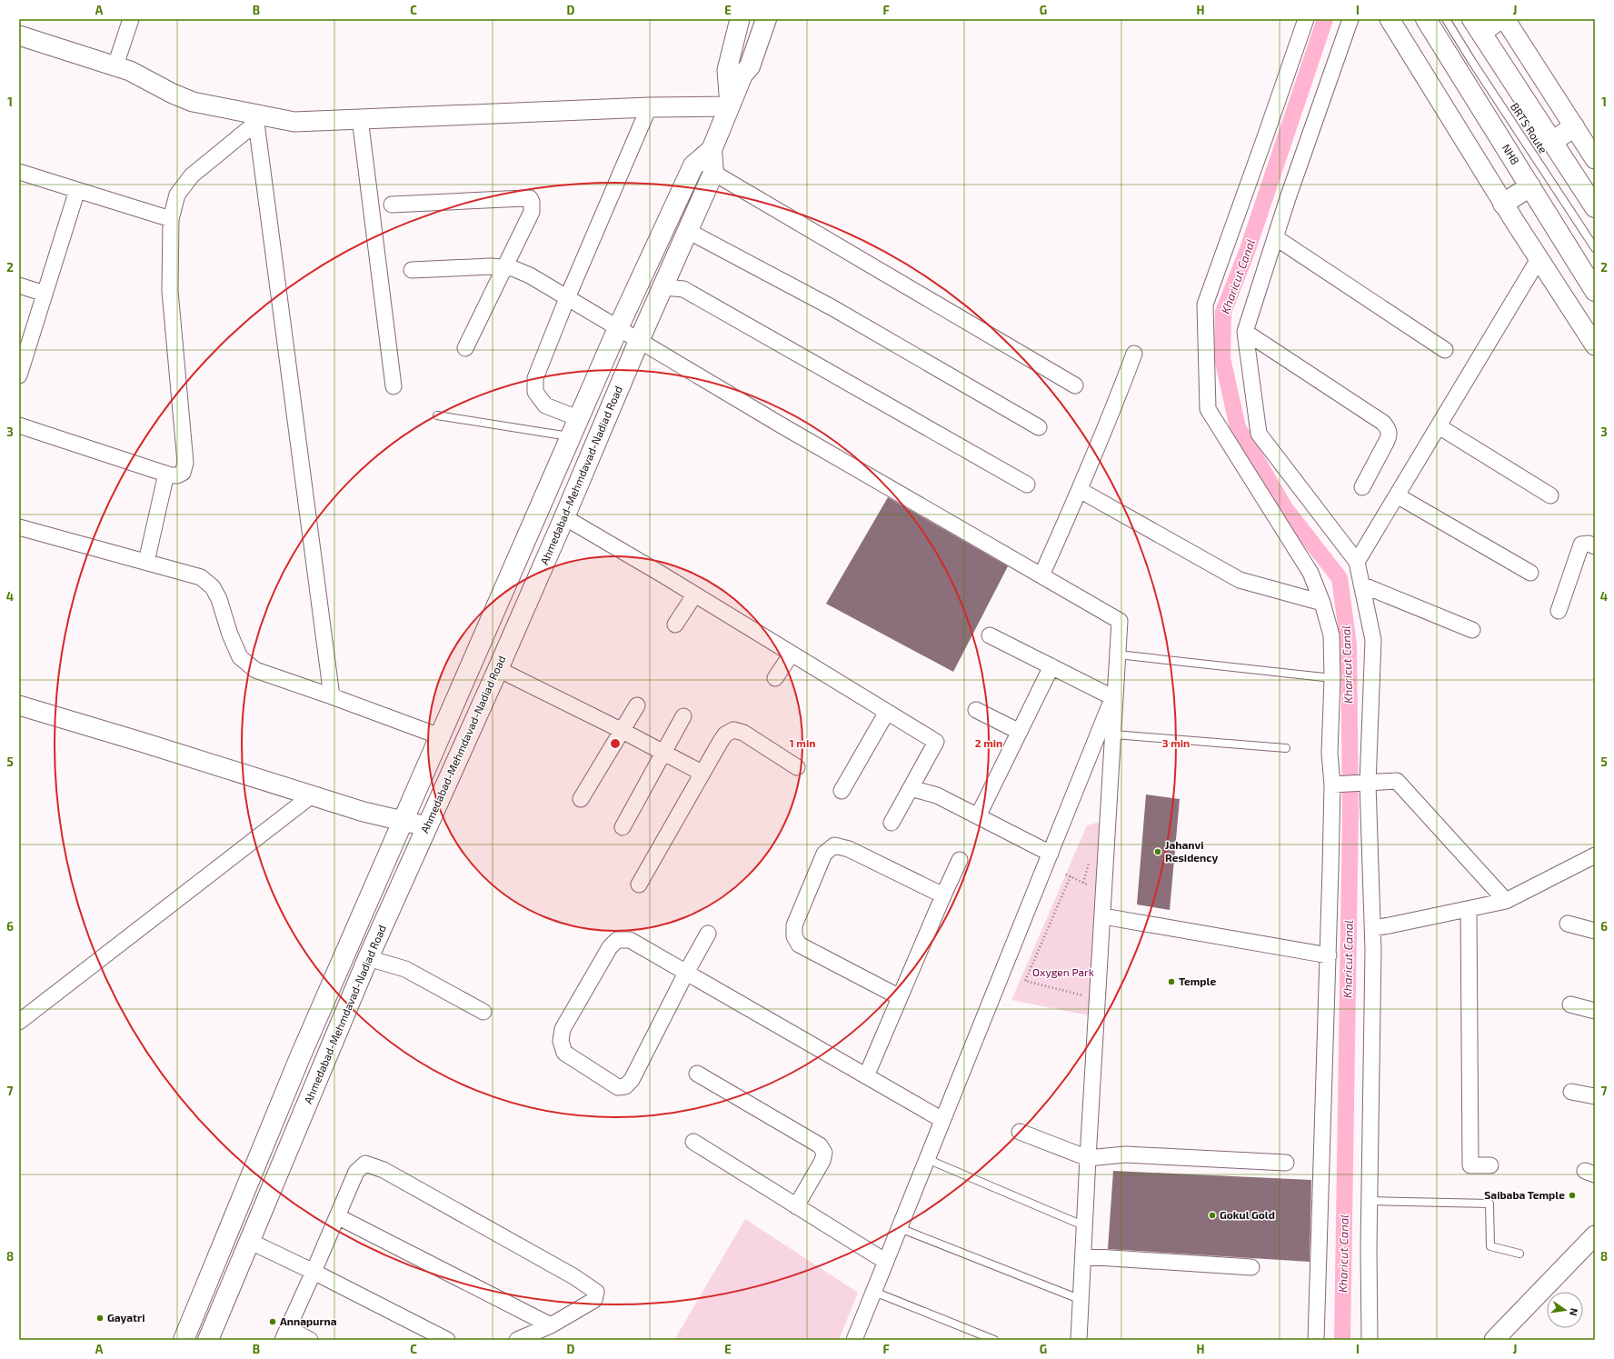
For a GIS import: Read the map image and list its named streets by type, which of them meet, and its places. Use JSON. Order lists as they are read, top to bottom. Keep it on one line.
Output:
{"streets":{"main road":["NH8","Ahmedabad-Mehmdavad-Nadiad Road"],"lane":["BRTS Route"]},"water":["Kharicut Canal"],"parks":["Oxygen Park"],"places":["Jahanvi Residency","Temple","Saibaba Temple","Gokul Gold","Gayatri","Annapurna"],"north":"right","grid":{"columns":["A","B","C","D","E","F","G","H","I","J"],"rows":["1","2","3","4","5","6","7","8"]},"rings":["1 min","2 min","3 min"]}
